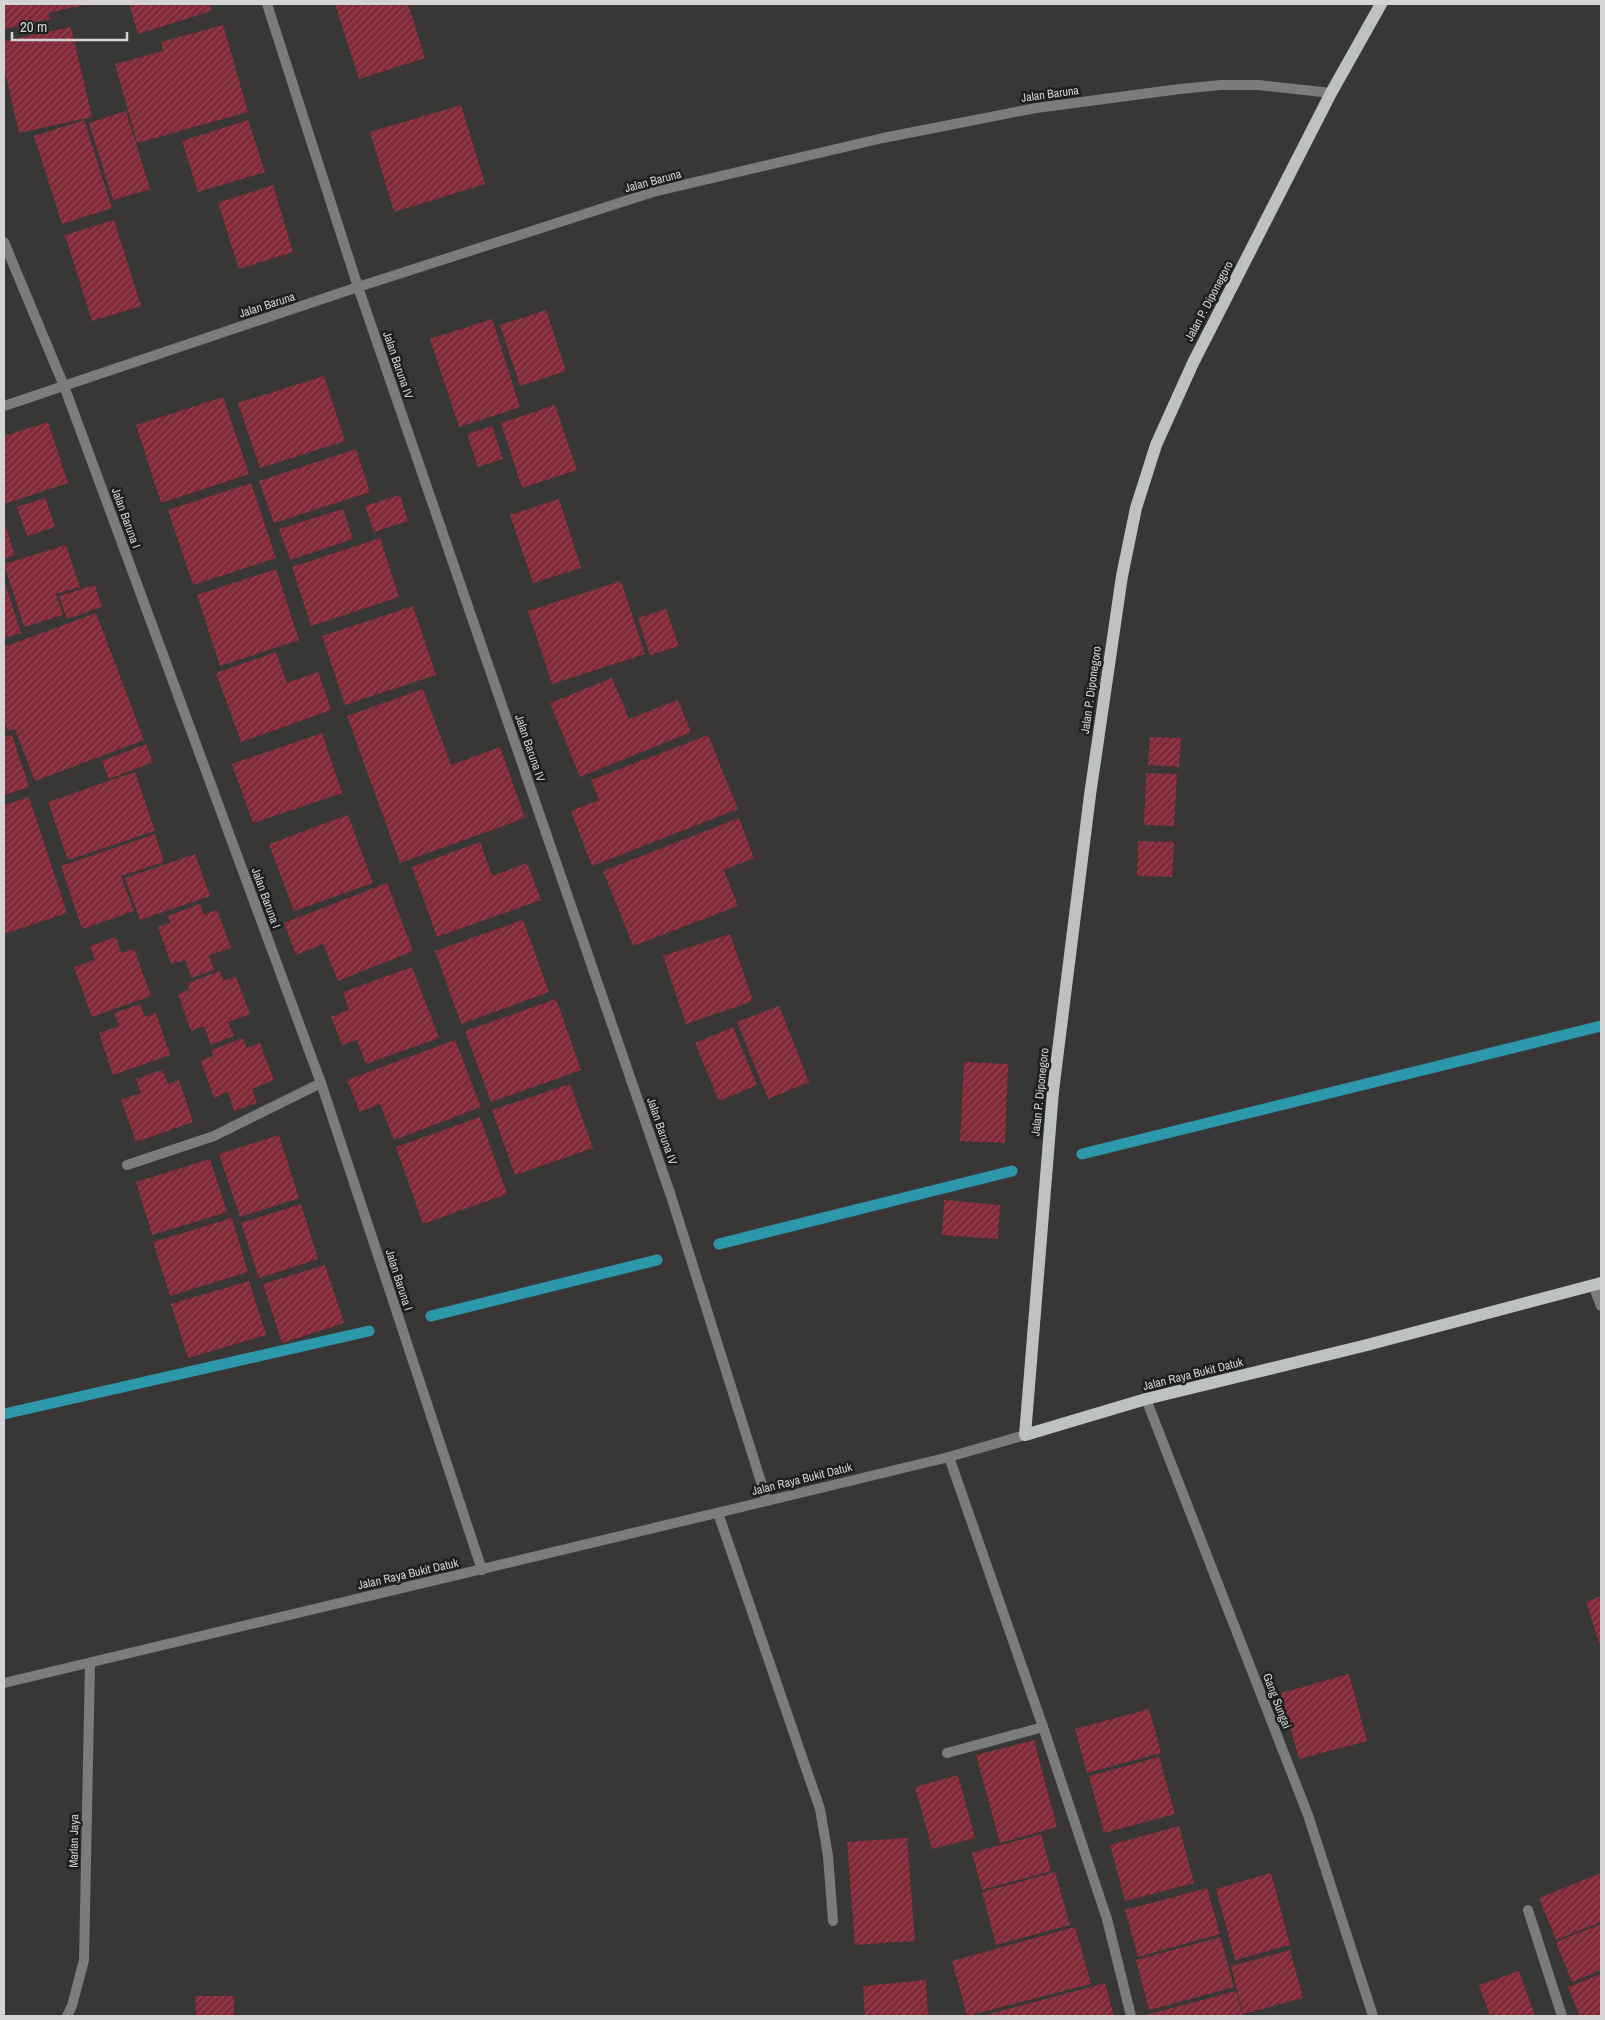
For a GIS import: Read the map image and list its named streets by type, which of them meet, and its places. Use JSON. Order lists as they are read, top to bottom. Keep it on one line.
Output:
{"streets":{"main road":["Jalan P. Diponegoro","Jalan Raya Bukit Datuk"],"street":["Jalan Baruna","Jalan Baruna IV","Jalan Baruna I","Gang Sungai","Marlan Jaya"]},"crossings":[["Jalan Baruna","Jalan P. Diponegoro"],["Jalan Baruna","Jalan Baruna IV"],["Jalan Baruna","Jalan Baruna I"],["Jalan P. Diponegoro","Jalan Raya Bukit Datuk"],["Jalan Baruna IV","Jalan Raya Bukit Datuk"],["Jalan Baruna I","Jalan Raya Bukit Datuk"],["Jalan Raya Bukit Datuk","Gang Sungai"],["Jalan Raya Bukit Datuk","Marlan Jaya"]],"scale_bar":"20 m"}
